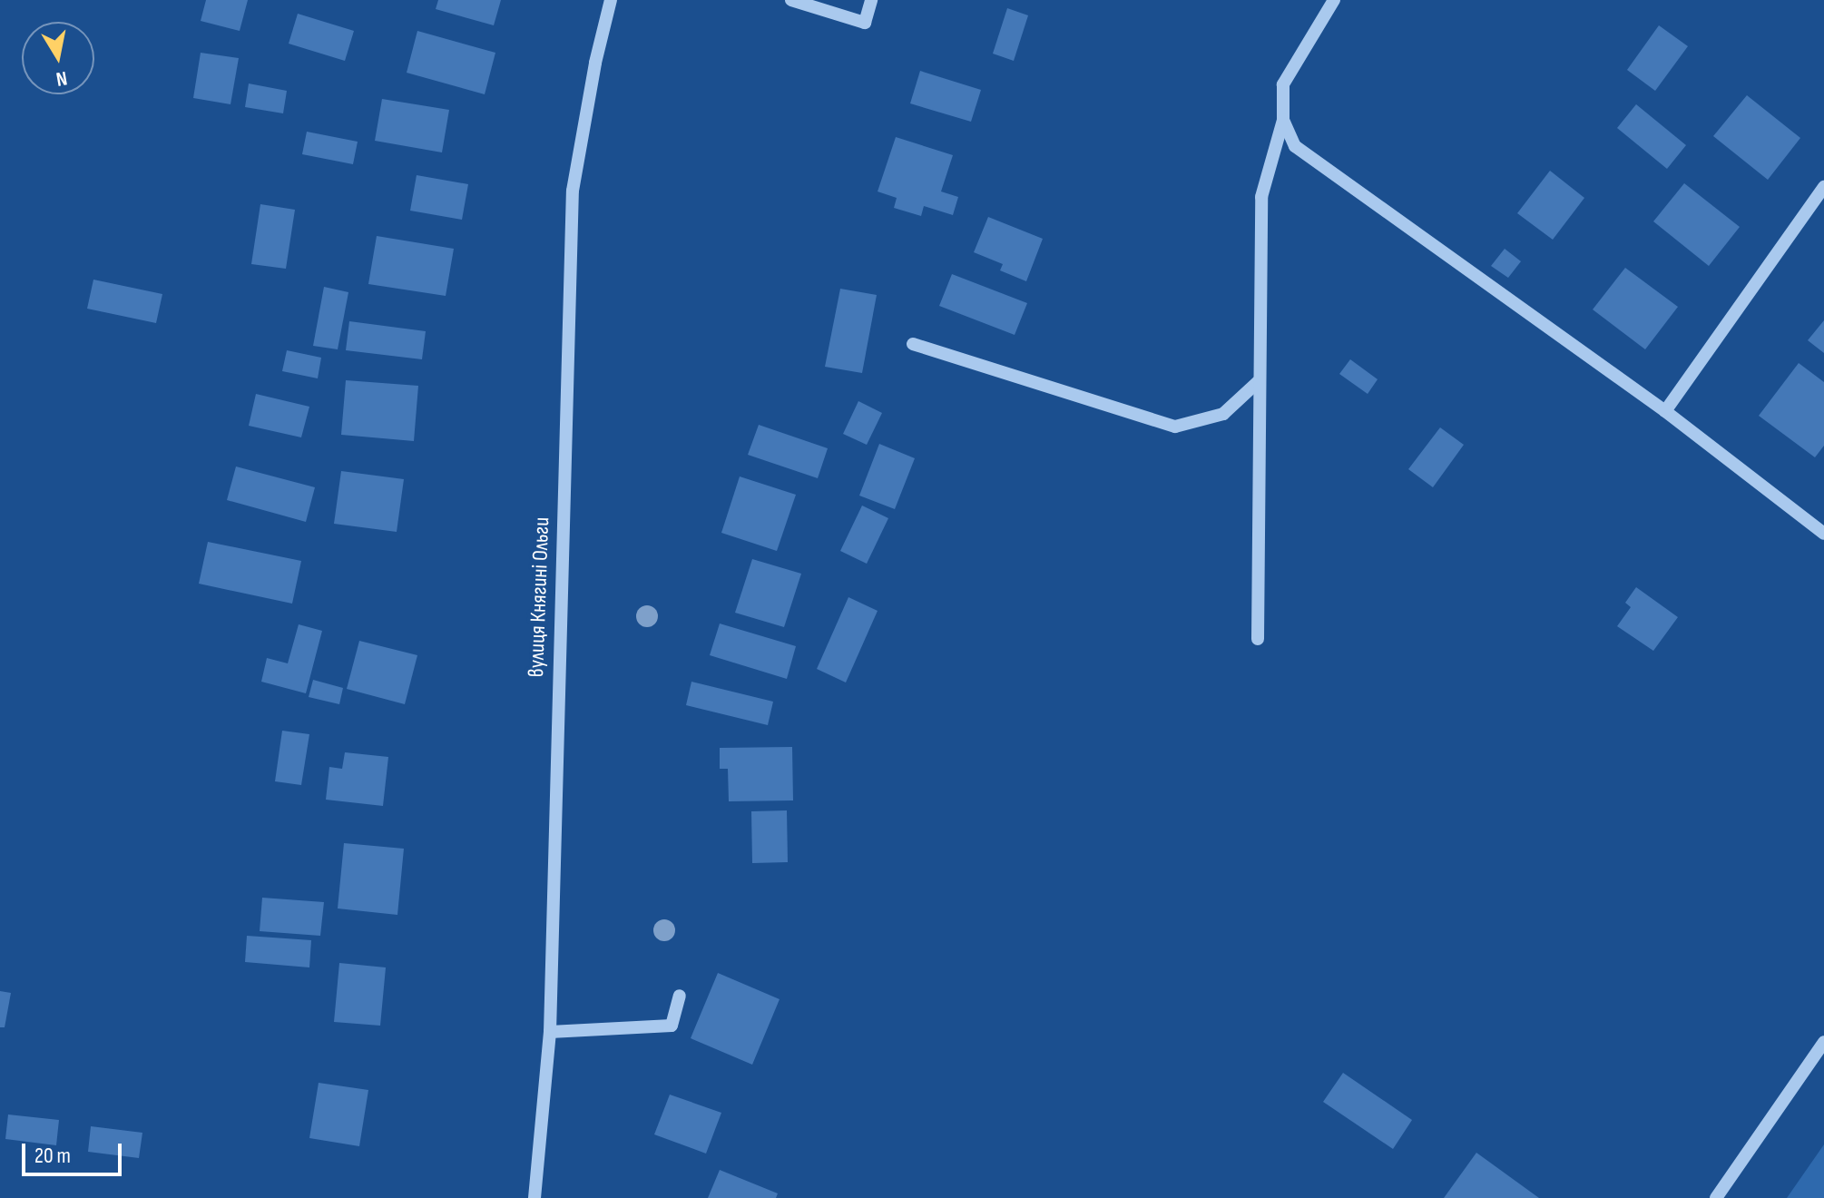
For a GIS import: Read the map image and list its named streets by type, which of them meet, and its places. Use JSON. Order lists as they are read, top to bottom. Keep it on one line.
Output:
{"streets":{"street":["вулиця Княгині Ольги"]},"scale_bar":"20 m","north":"bottom"}
